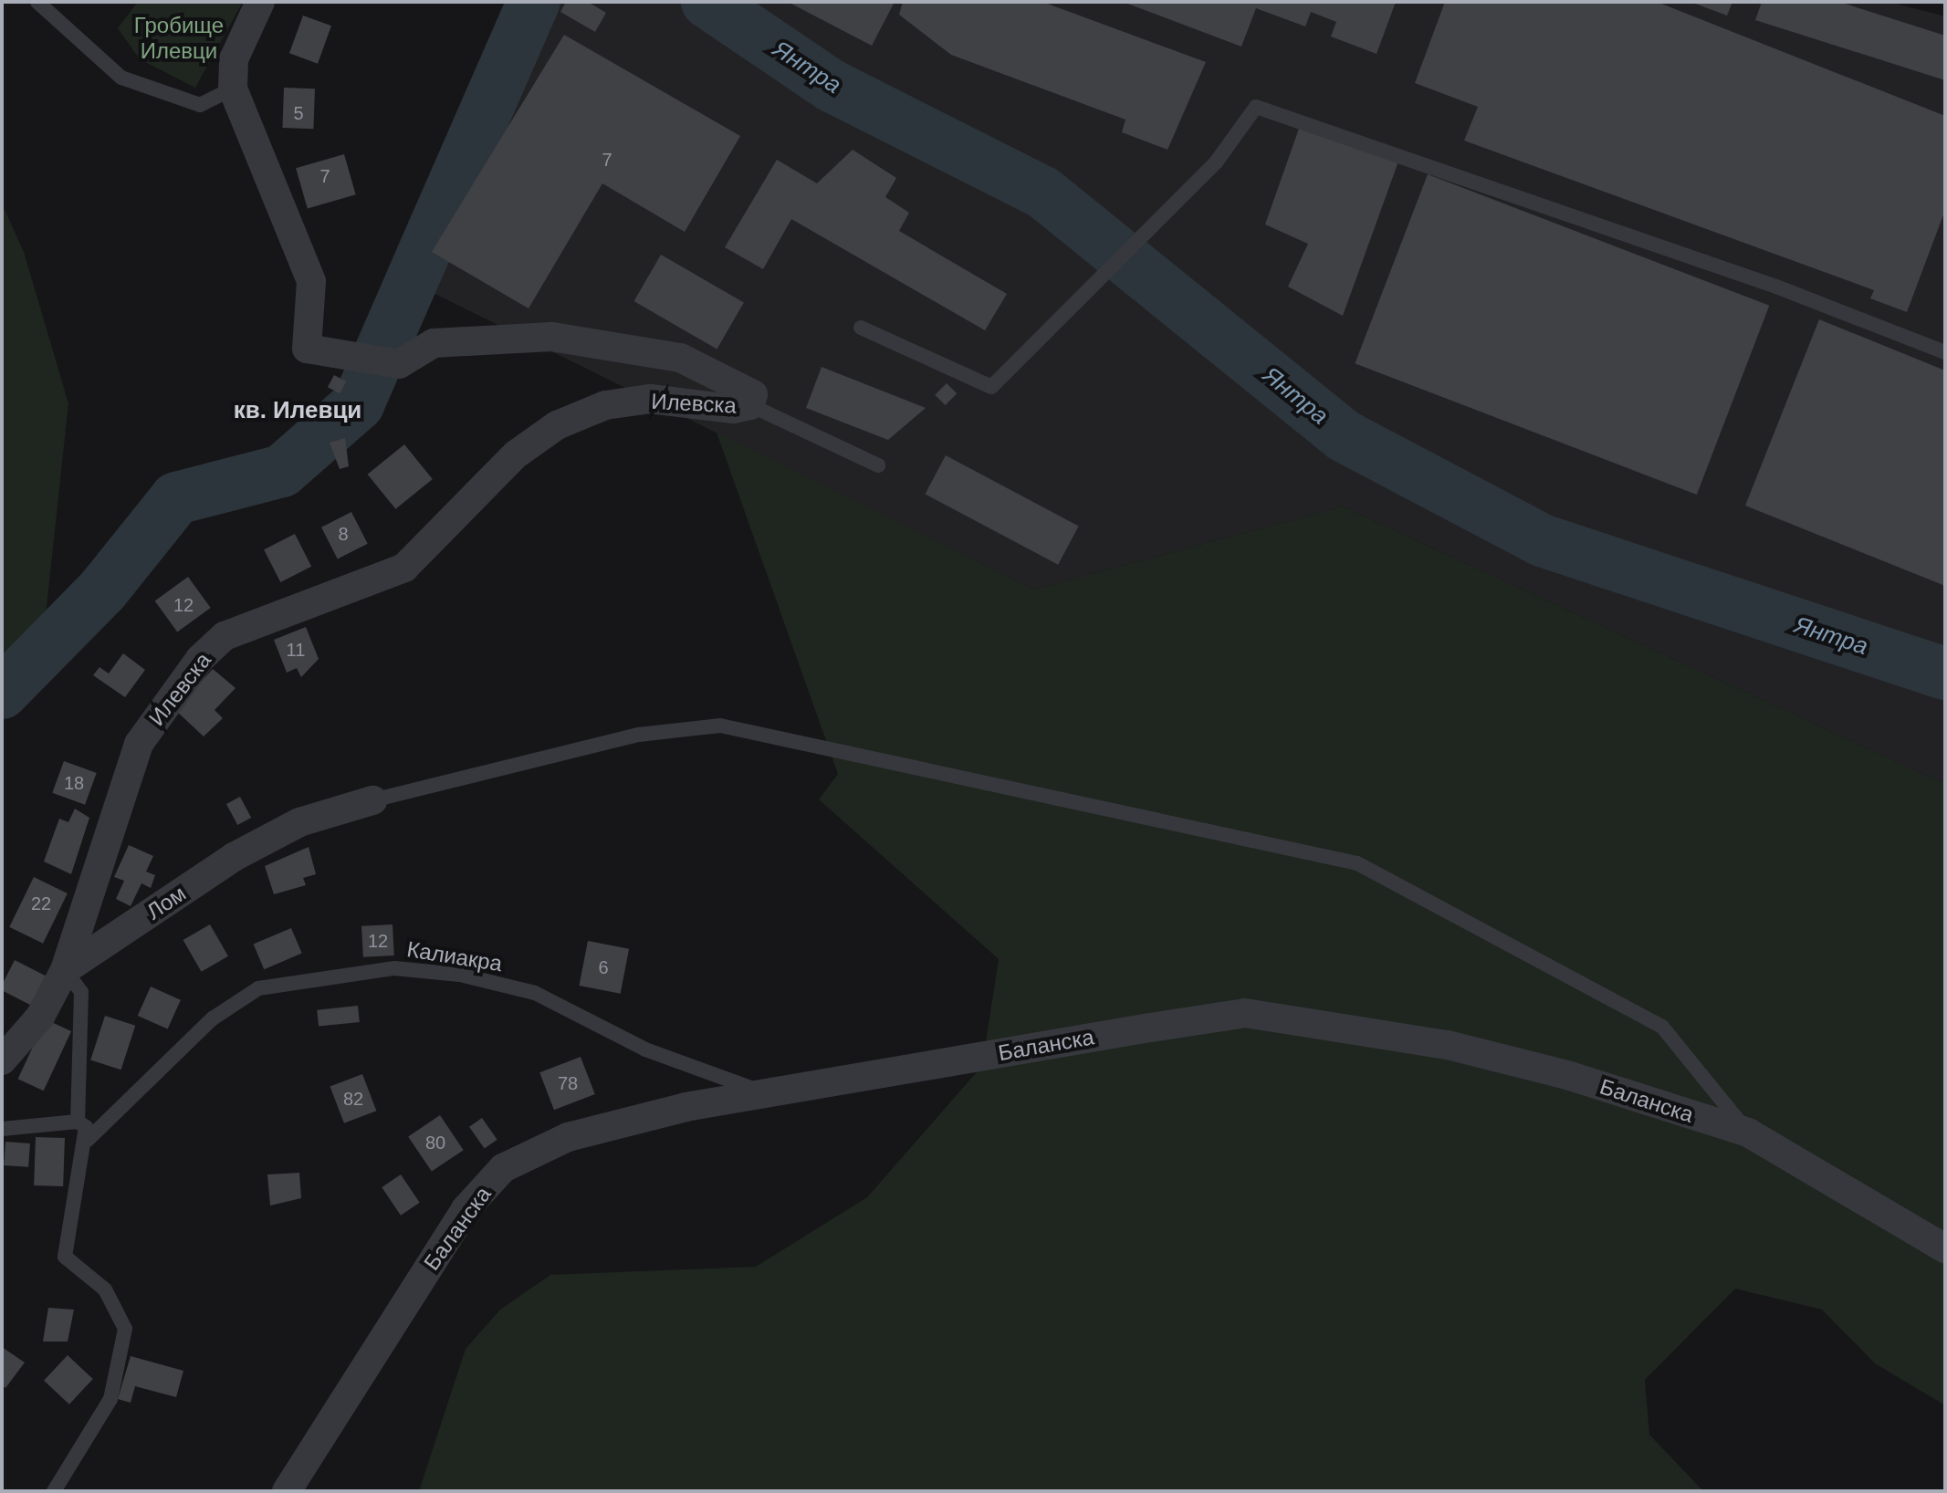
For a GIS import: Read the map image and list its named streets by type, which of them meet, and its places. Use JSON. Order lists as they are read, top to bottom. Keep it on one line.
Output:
{"streets":{"street":["Илевска","Лом","Баланска"],"lane":["Калиакра"]},"crossings":[["Илевска","Лом"],["Калиакра","Баланска"]],"districts":["кв. Илевци"],"water":["Янтра"],"parks":["Гробище Илевци"],"house_numbers":["5","7","7","8","12","11","18","22","12","6","78","82","80"]}
